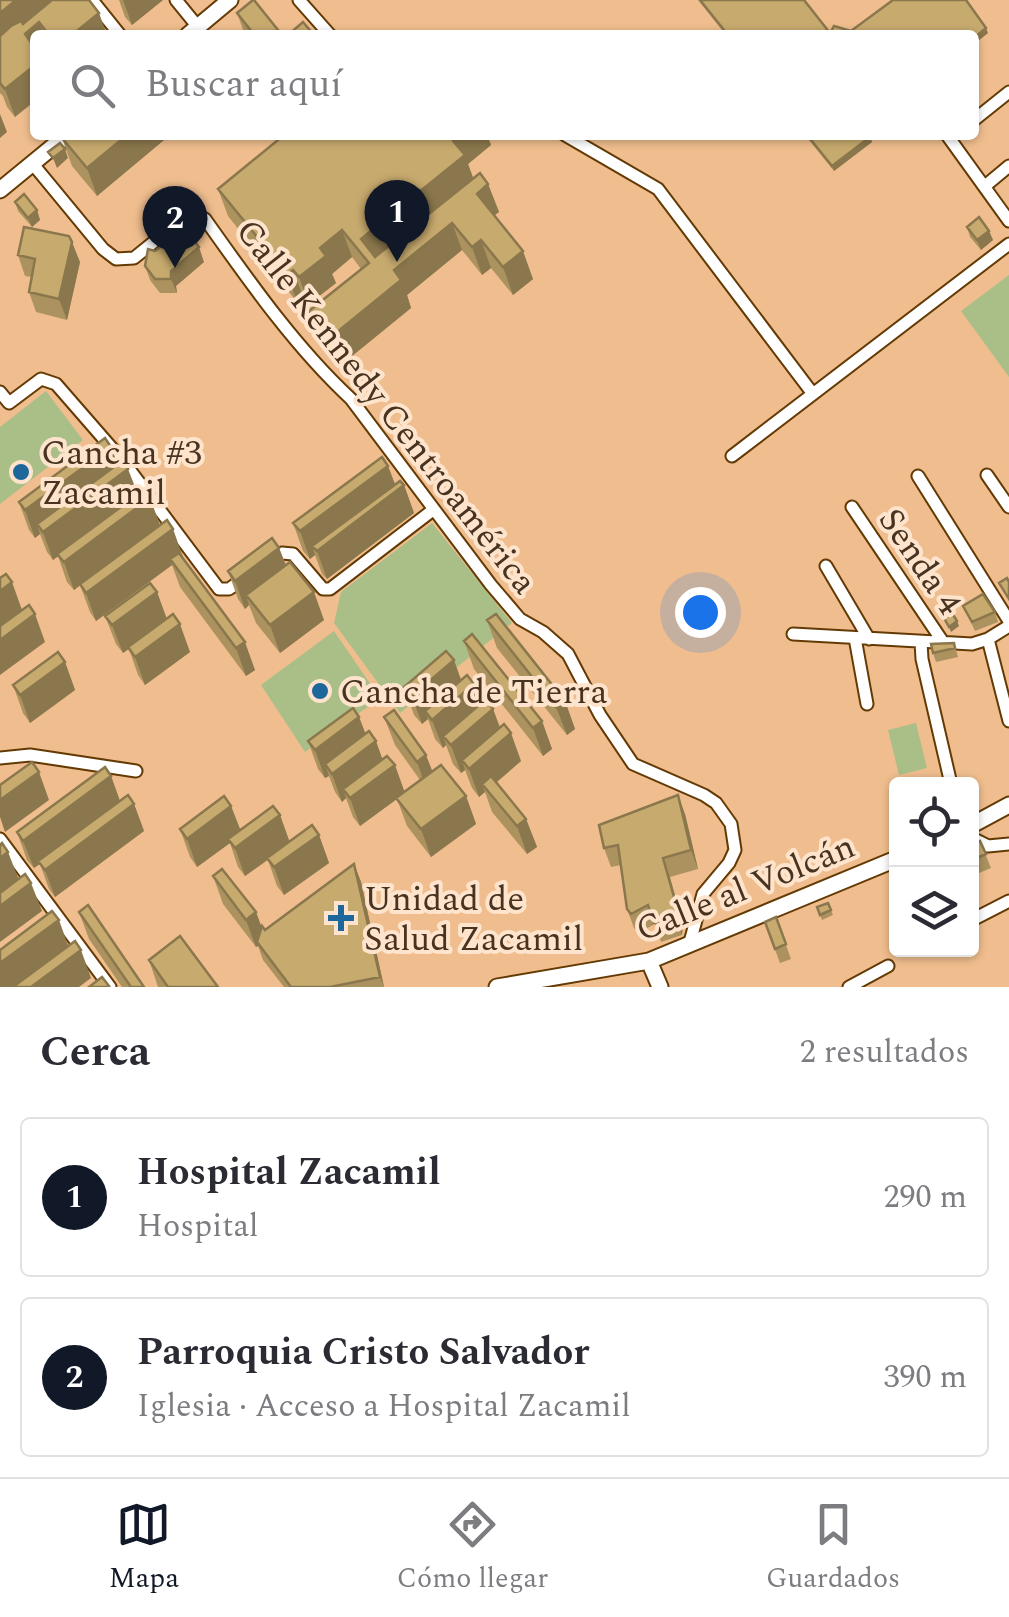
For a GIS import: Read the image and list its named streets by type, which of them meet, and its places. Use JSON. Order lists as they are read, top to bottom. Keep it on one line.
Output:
{"streets":{"main road":["Calle al Volcán"],"street":["Calle Kennedy Centroamérica","Senda 4"]},"crossings":[["Calle Kennedy Centroamérica","Calle al Volcán"]],"places":{"other":["Cancha #3 Zacamil","Cancha de Tierra"],"health":["Unidad de Salud Zacamil"]},"page":{"search":"Buscar aquí","pins":["1","2"],"heading":["Cerca","2 resultados"],"list":[{"mark":"1","name":"Hospital Zacamil","note":"Hospital","value":"290 m"},{"mark":"2","name":"Parroquia Cristo Salvador","note":"Iglesia · Acceso a Hospital Zacamil","value":"390 m"}],"nav":["Mapa","Cómo llegar","Guardados"]}}
